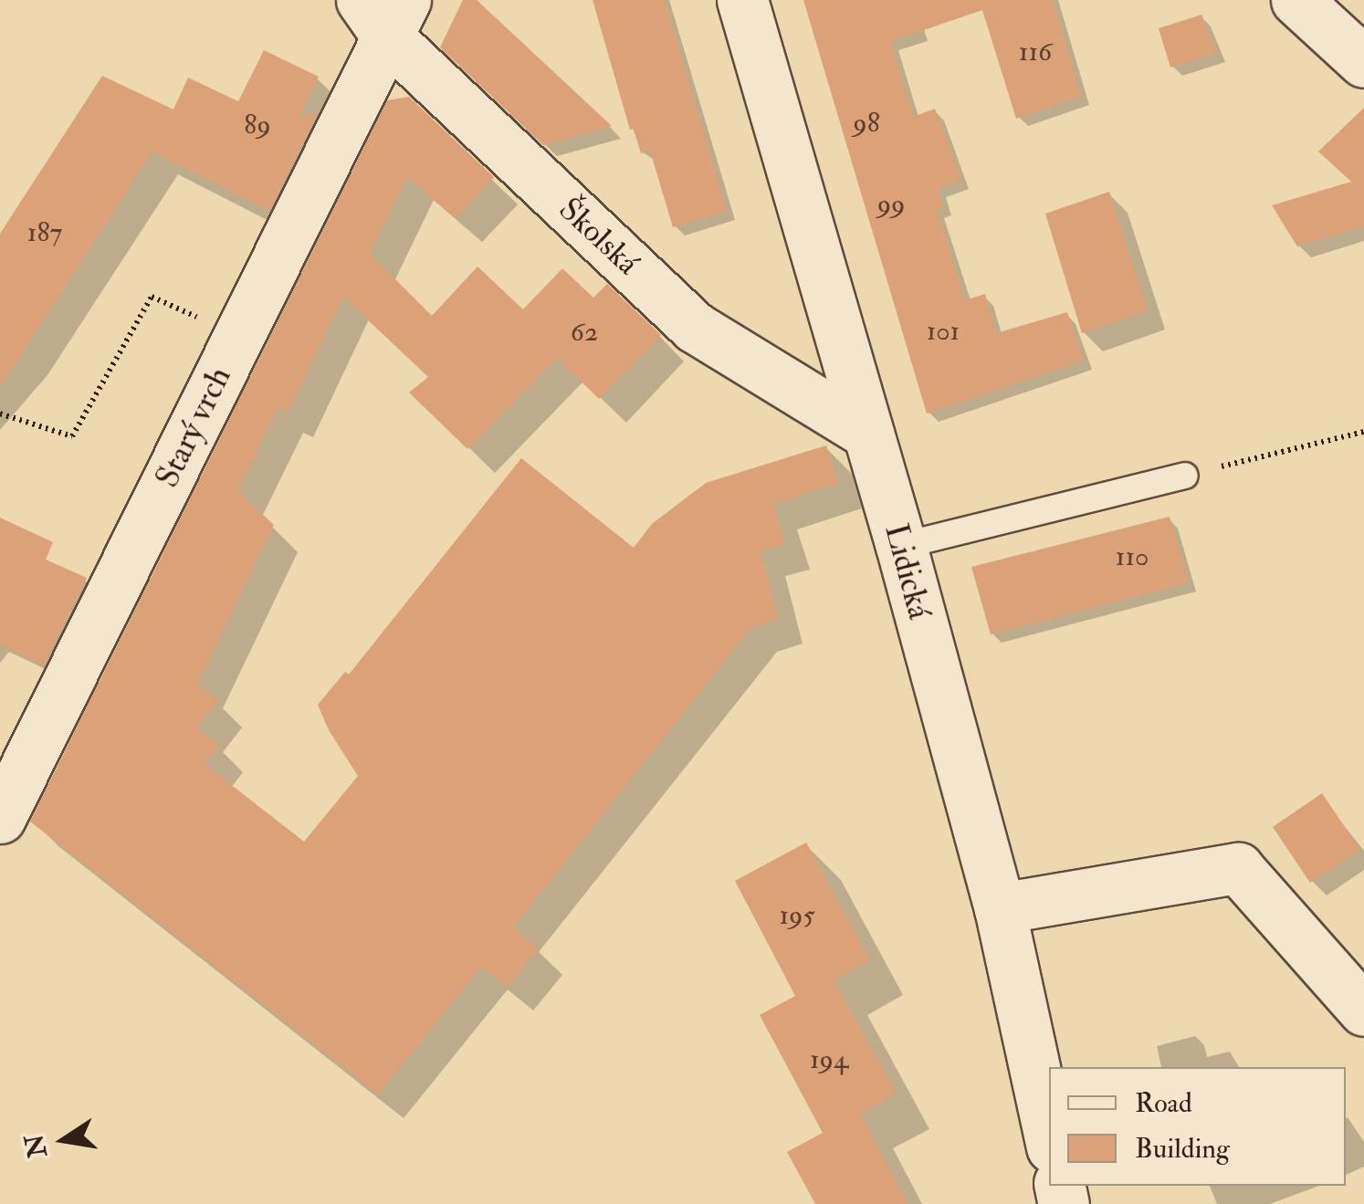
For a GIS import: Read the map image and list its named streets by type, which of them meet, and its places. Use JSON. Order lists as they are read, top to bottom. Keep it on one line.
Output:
{"streets":{"street":["Školská","Starý vrch","Lidická"]},"crossings":[["Školská","Starý vrch"],["Školská","Lidická"]],"house_numbers":["116","98","89","99","187","101","62","110","195","194"],"legend":["Road","Building"],"north":"left"}
